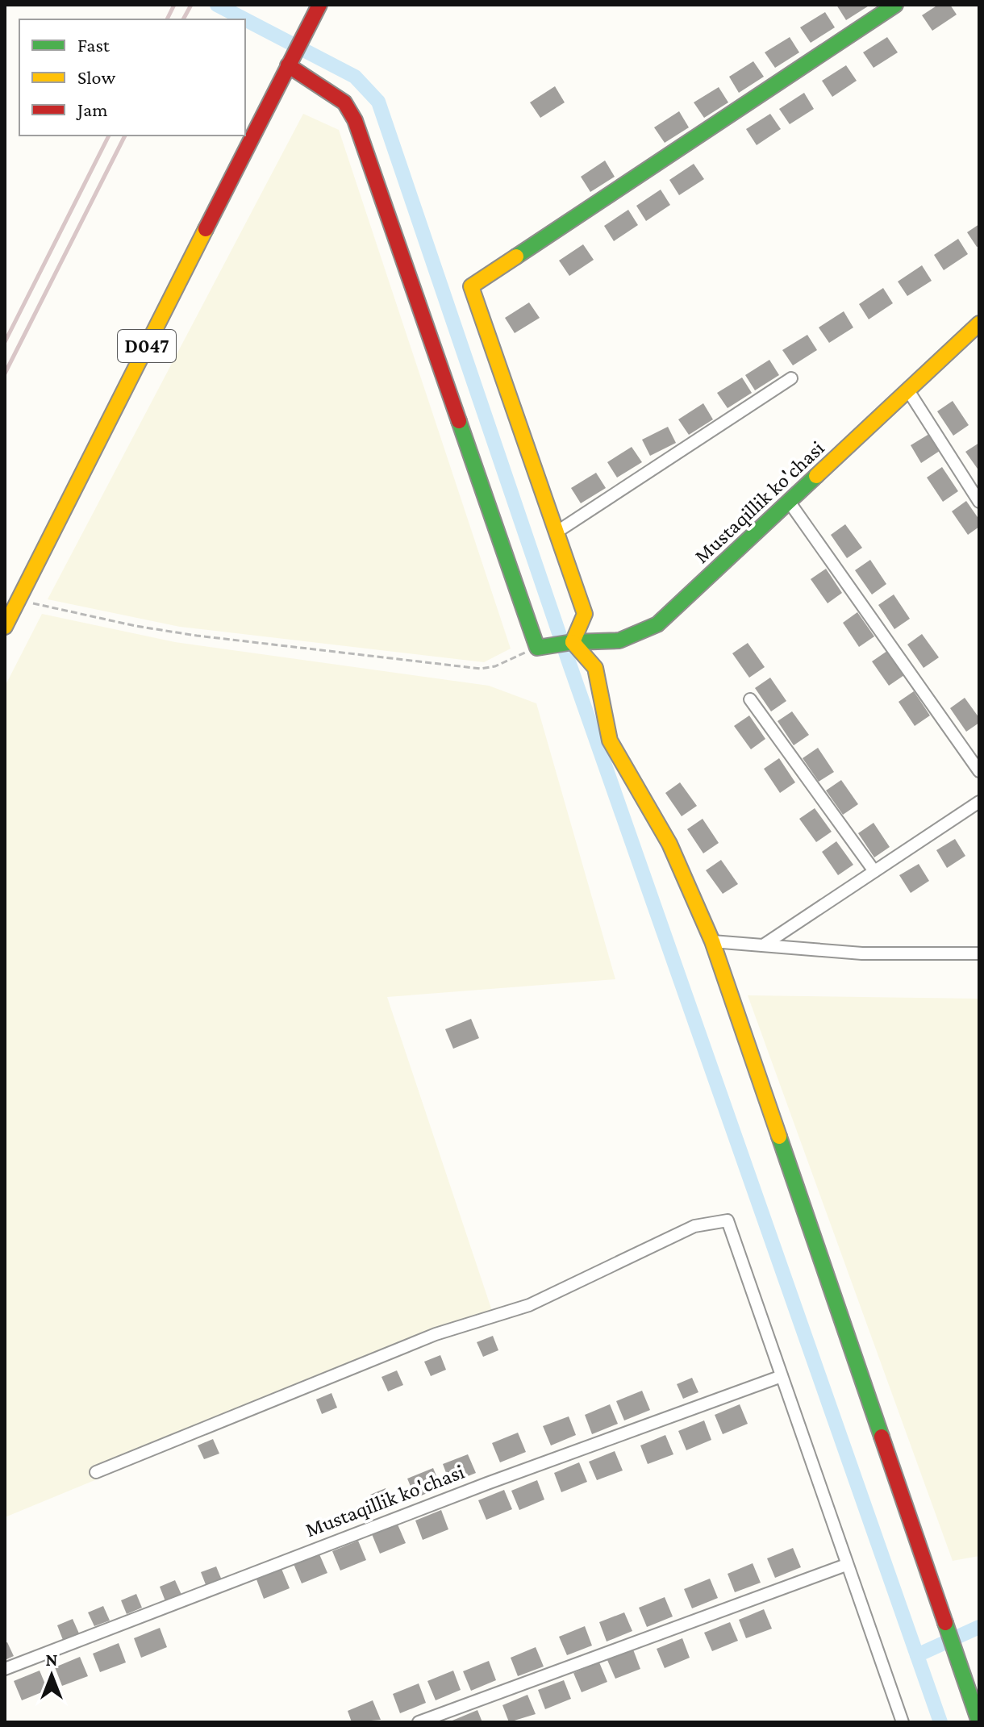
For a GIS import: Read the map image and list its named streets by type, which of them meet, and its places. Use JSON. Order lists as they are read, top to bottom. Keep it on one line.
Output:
{"streets":{"street":["D047","Mustaqillik ko'chasi"]},"legend":["Fast","Slow","Jam"],"north":"top"}
